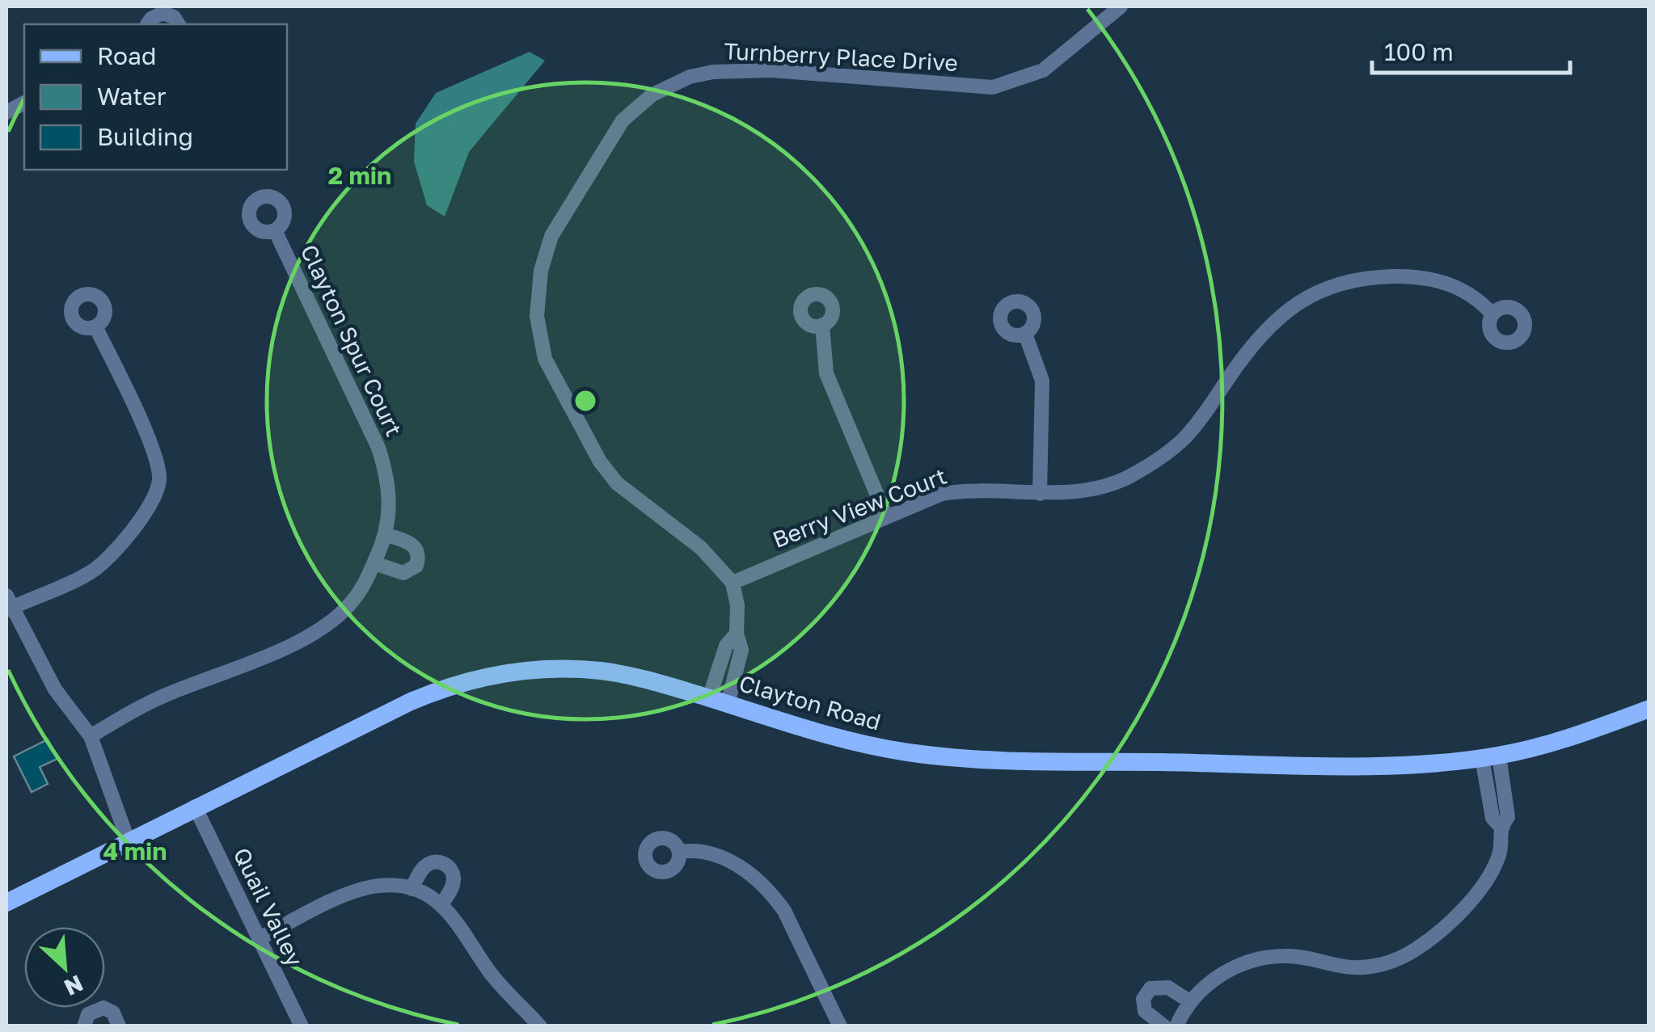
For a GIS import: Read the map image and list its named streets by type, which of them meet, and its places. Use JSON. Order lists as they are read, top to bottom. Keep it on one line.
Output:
{"streets":{"main road":["Clayton Road"],"street":["Turnberry Place Drive","Clayton Spur Court","Berry View Court","Quail Valley"]},"crossings":[["Turnberry Place Drive","Berry View Court"],["Clayton Road","Quail Valley"]],"legend":["Road","Water","Building"],"scale_bar":"100 m","north":"bottom right","rings":["2 min","4 min"]}
